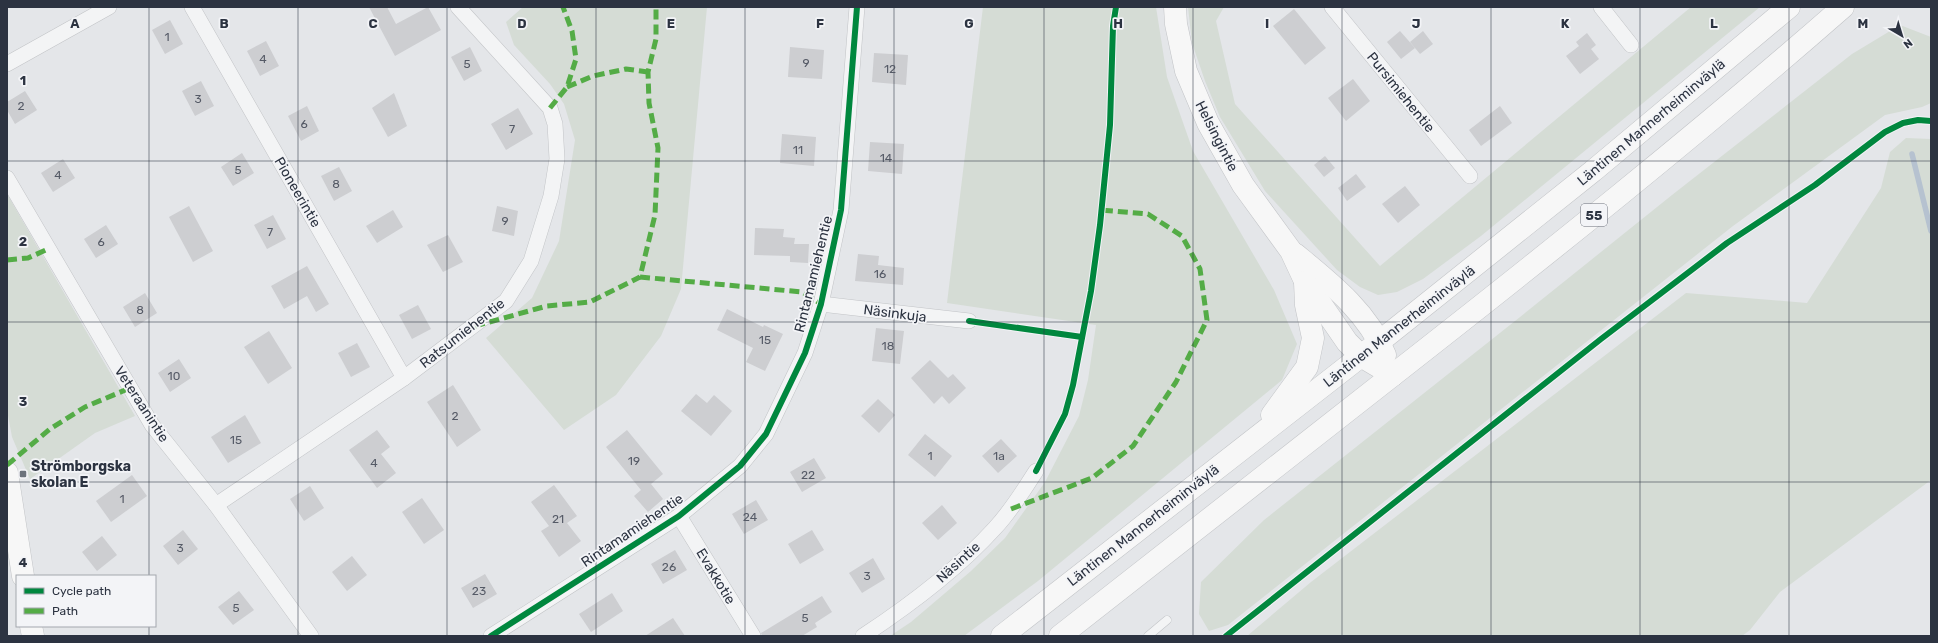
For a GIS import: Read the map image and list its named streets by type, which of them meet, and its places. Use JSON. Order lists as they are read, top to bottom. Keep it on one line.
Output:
{"streets":{"main road":["Läntinen Mannerheiminväylä","Helsingintie","55"],"street":["Pursimiehentie","Pioneerintie","Rintamamiehentie","Näsinkuja","Ratsumiehentie","Veteraanintie","Näsintie","Evakkotie"]},"crossings":[["Läntinen Mannerheiminväylä","Helsingintie"],["Helsingintie","55"],["Pioneerintie","Ratsumiehentie"],["Rintamamiehentie","Näsinkuja"],["Rintamamiehentie","Evakkotie"],["Ratsumiehentie","Veteraanintie"]],"places":{"transit":["Strömborgska skolan E"]},"house_numbers":["1","4","9","5","12","3","2","6","7","11","14","5","4","8","9","7","6","16","8","15","18","10","2","15","1","1a","19","4","22","1","24","21","3","26","3","23","5","5"],"legend":["Cycle path","Path"],"north":"bottom right","grid":{"columns":["A","B","C","D","E","F","G","H","I","J","K","L","M"],"rows":["1","2","3","4"]}}
